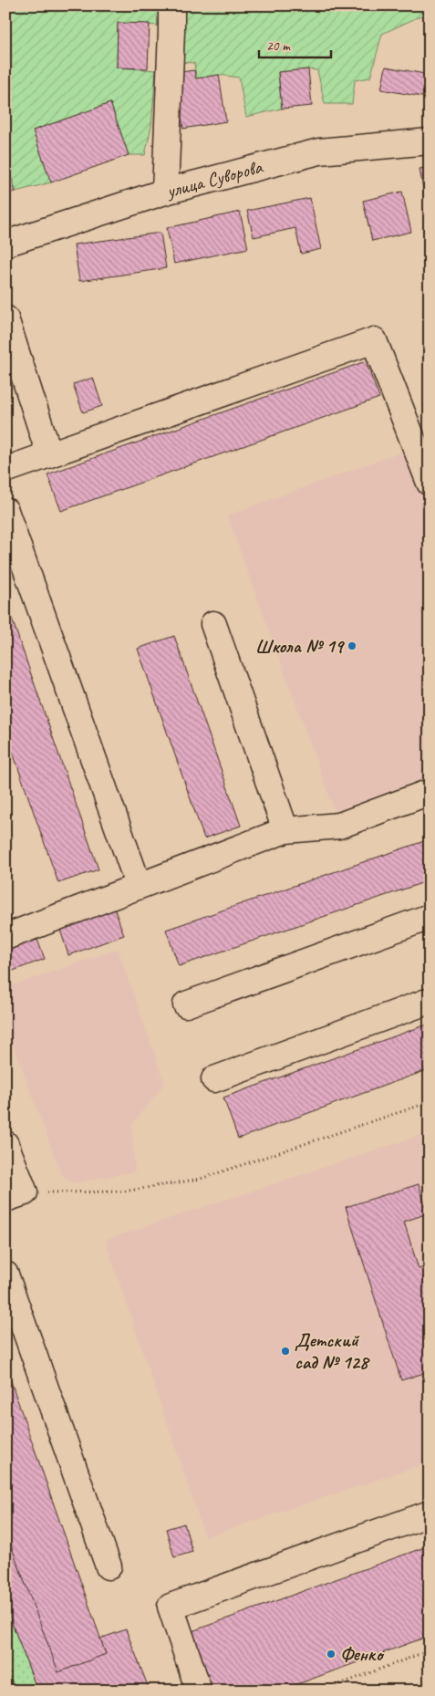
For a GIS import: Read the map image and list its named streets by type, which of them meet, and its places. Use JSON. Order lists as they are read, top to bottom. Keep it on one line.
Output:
{"streets":{"street":["улица Суворова"]},"places":["Школа № 19","Детский сад № 128","Фенко"],"scale_bar":"20 m"}
